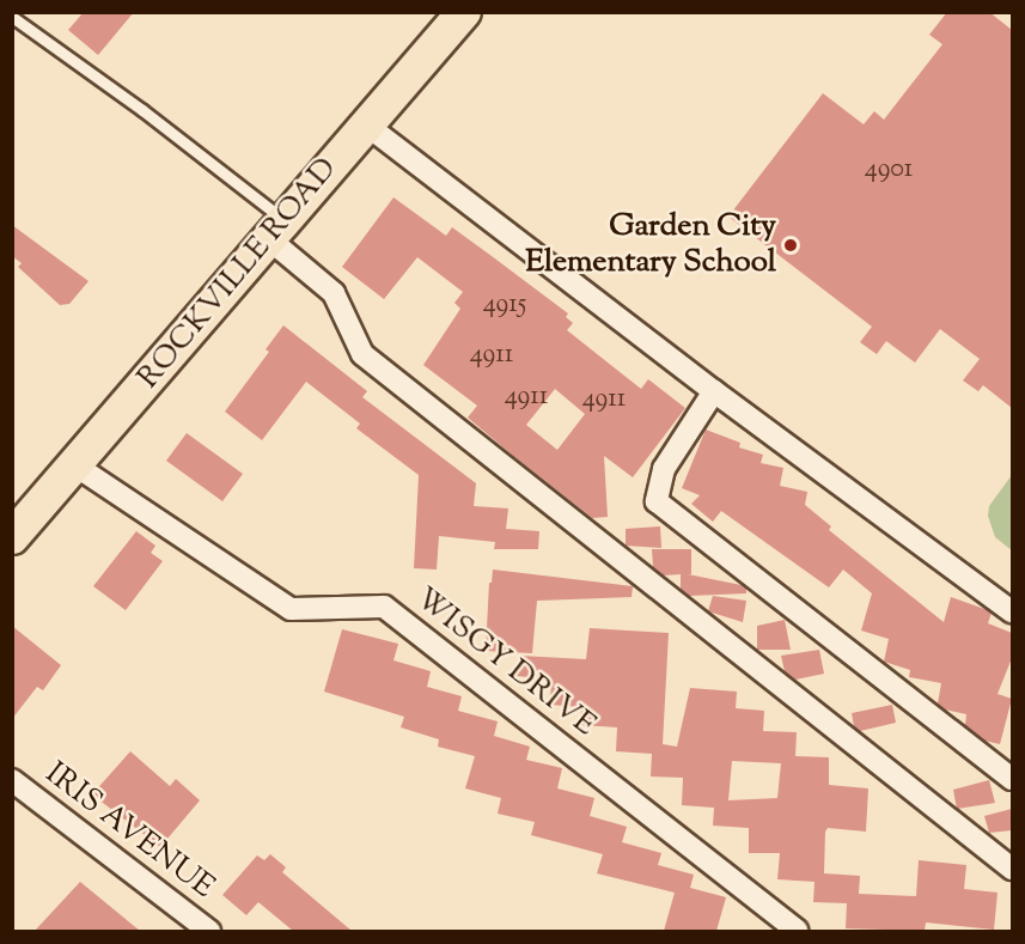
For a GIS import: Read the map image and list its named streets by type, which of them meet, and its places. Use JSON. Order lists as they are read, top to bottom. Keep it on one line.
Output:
{"streets":{"main road":["ROCKVILLE ROAD"],"street":["WISGY DRIVE","IRIS AVENUE"]},"crossings":[["ROCKVILLE ROAD","WISGY DRIVE"]],"places":["Garden City Elementary School"],"house_numbers":["4901","4915","4911","4911","4911"]}
